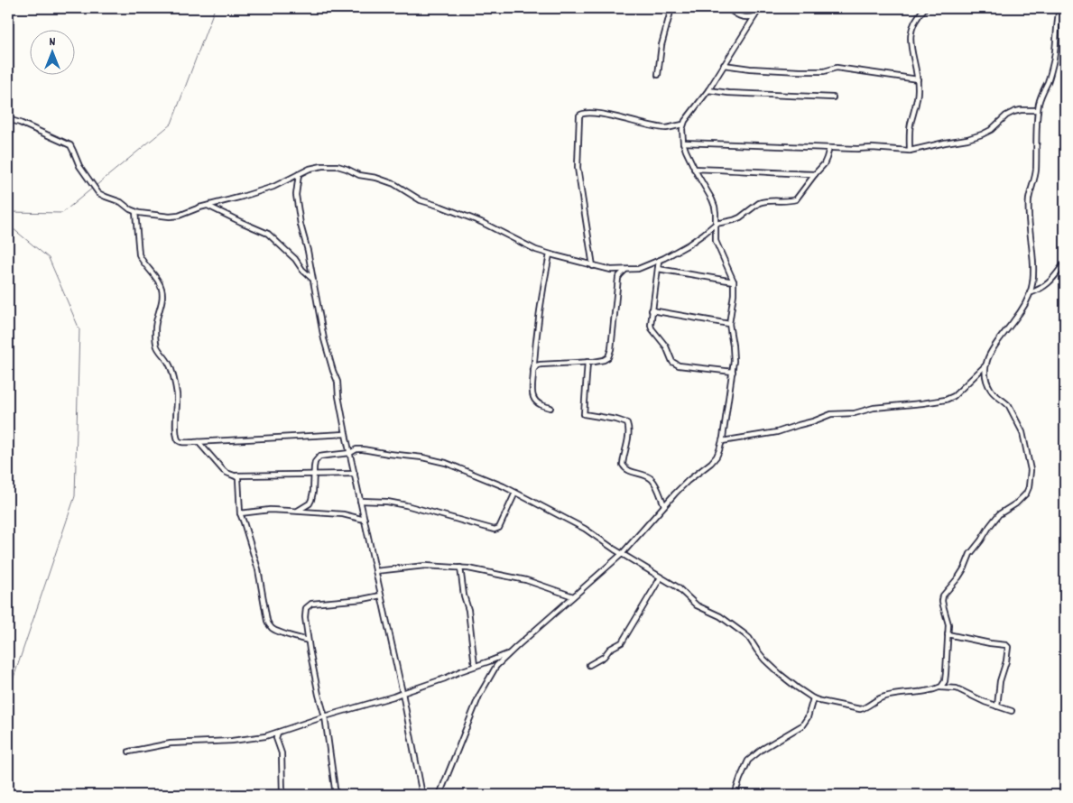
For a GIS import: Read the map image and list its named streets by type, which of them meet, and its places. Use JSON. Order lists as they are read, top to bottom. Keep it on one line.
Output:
{"north":"top"}
